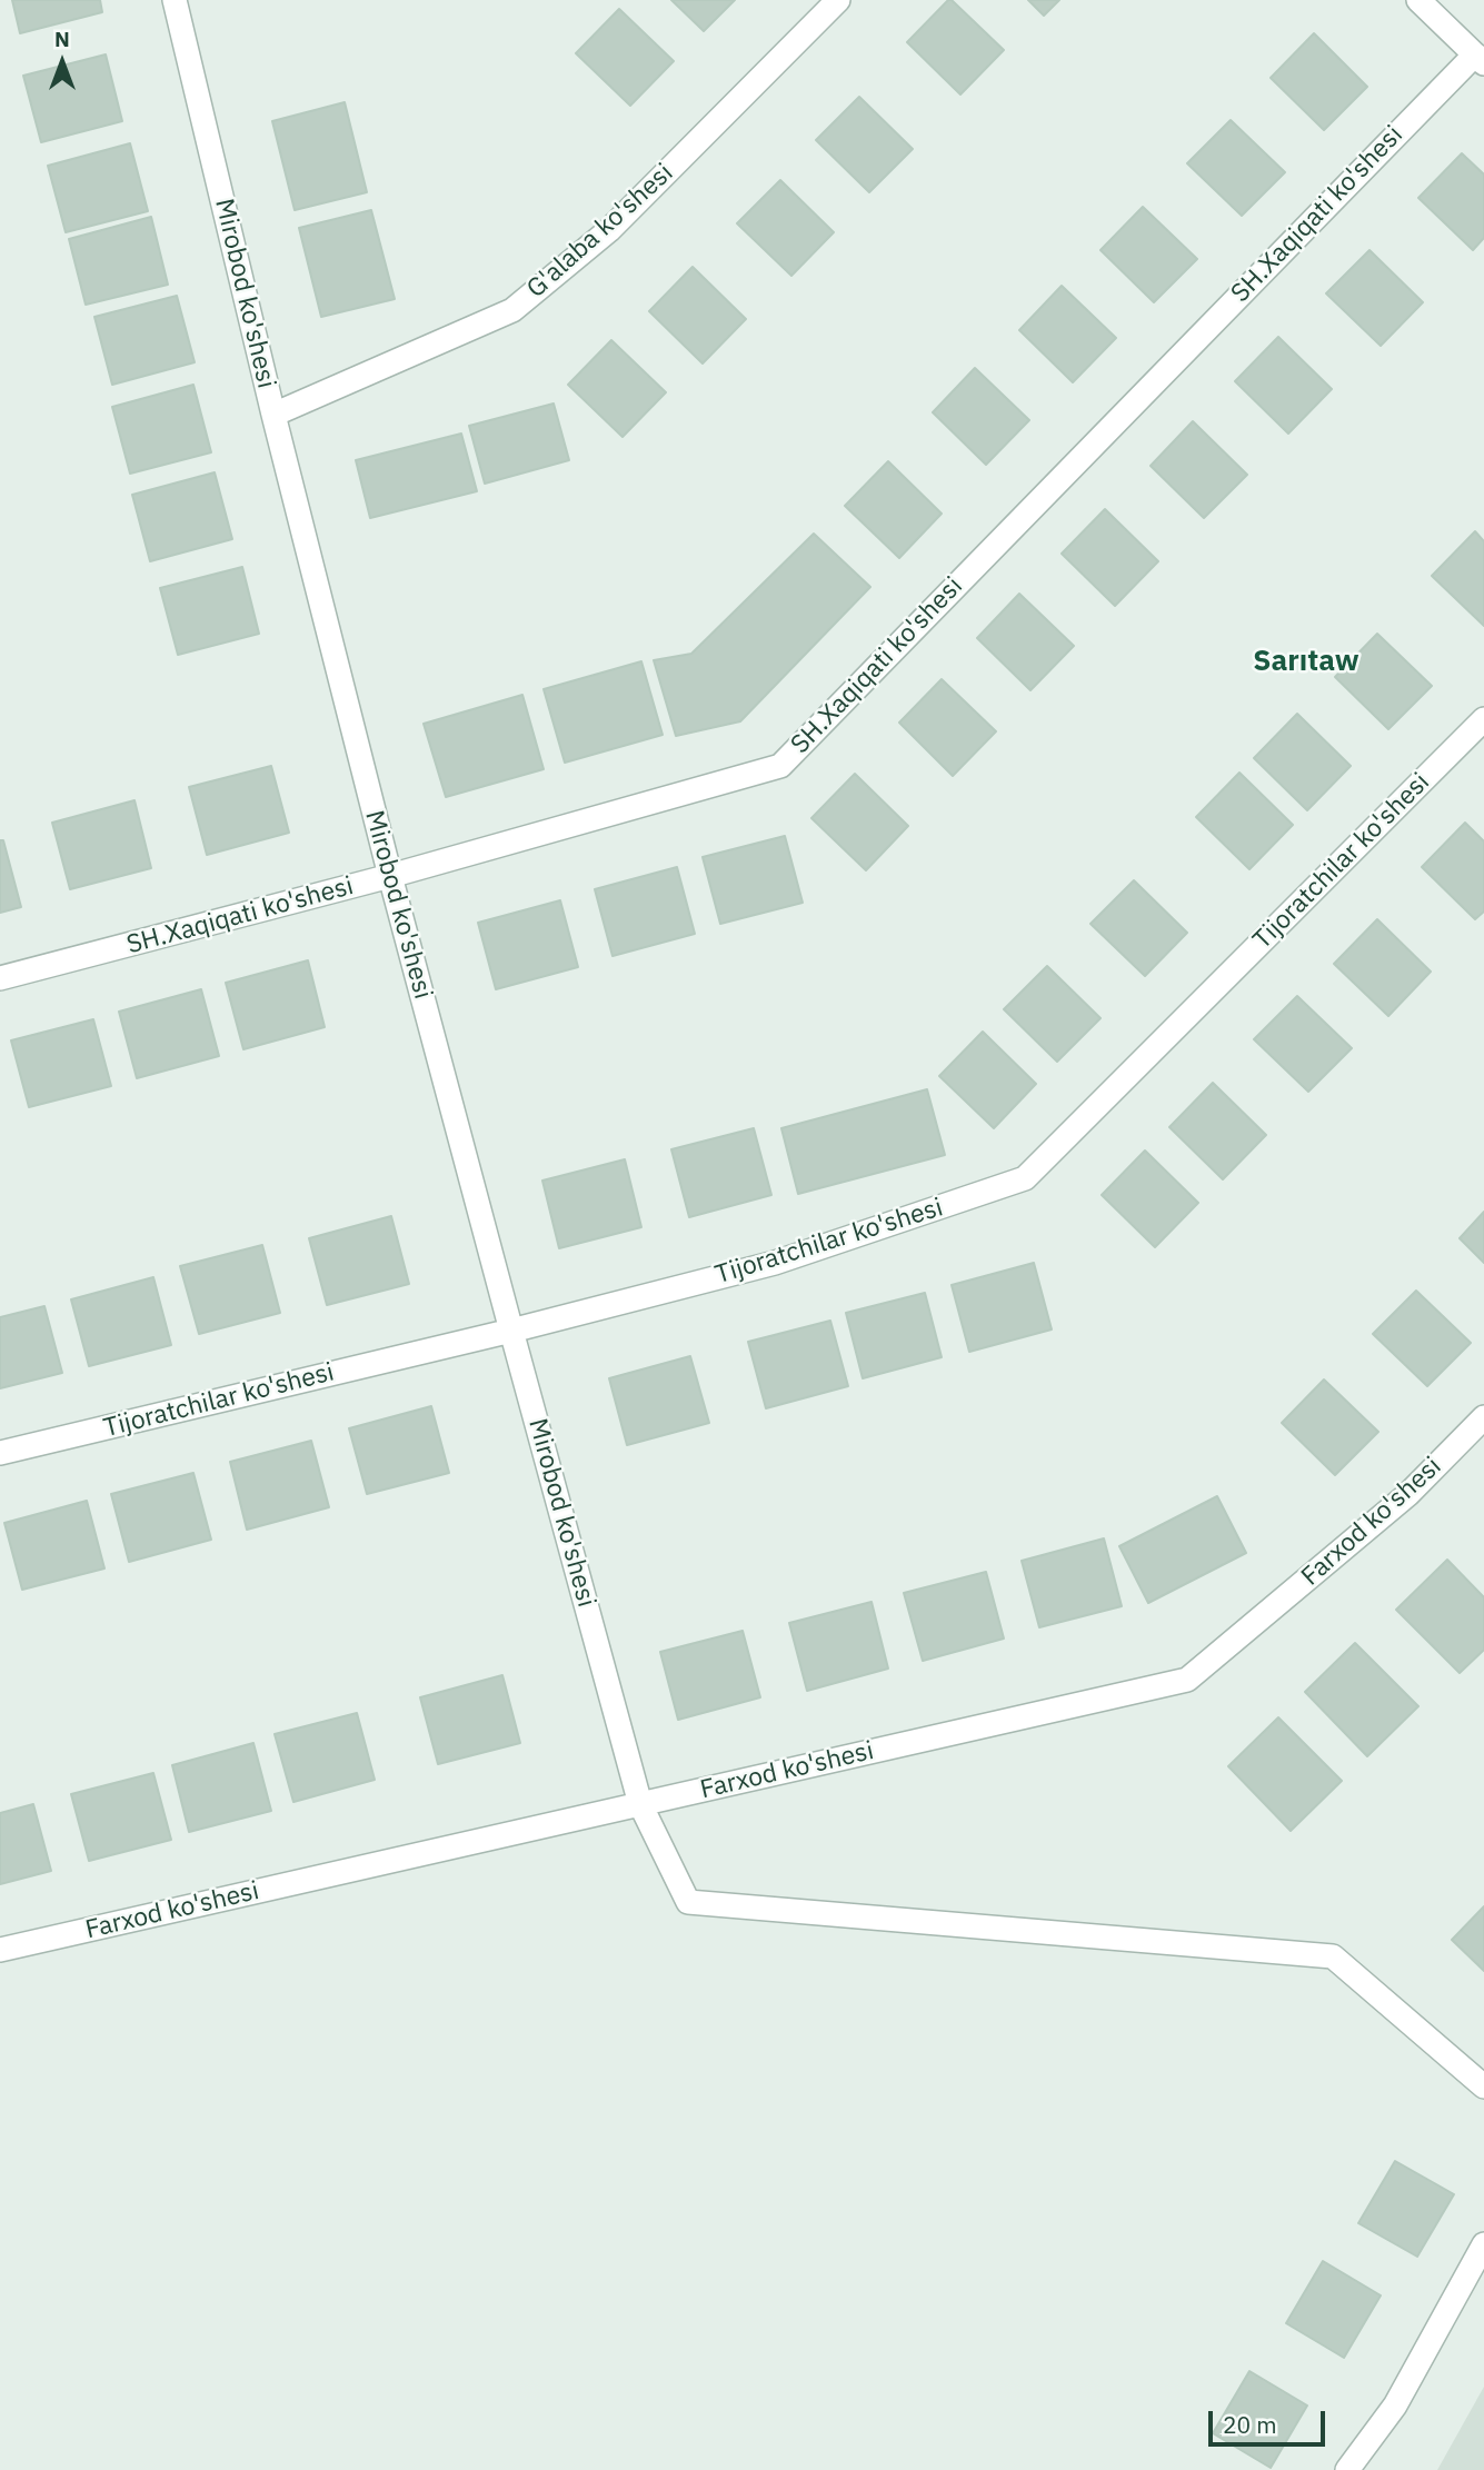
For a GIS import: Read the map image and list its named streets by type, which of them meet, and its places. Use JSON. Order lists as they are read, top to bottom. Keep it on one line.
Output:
{"streets":{"street":["SH.Xaqiqati ko'shesi","G'alaba ko'shesi","Mirobod ko'shesi","Tijoratchilar ko'shesi","Farxod ko'shesi"]},"crossings":[["SH.Xaqiqati ko'shesi","Mirobod ko'shesi"],["G'alaba ko'shesi","Mirobod ko'shesi"],["Mirobod ko'shesi","Tijoratchilar ko'shesi"],["Mirobod ko'shesi","Farxod ko'shesi"]],"districts":["Sarıtaw"],"scale_bar":"20 m","north":"top"}
